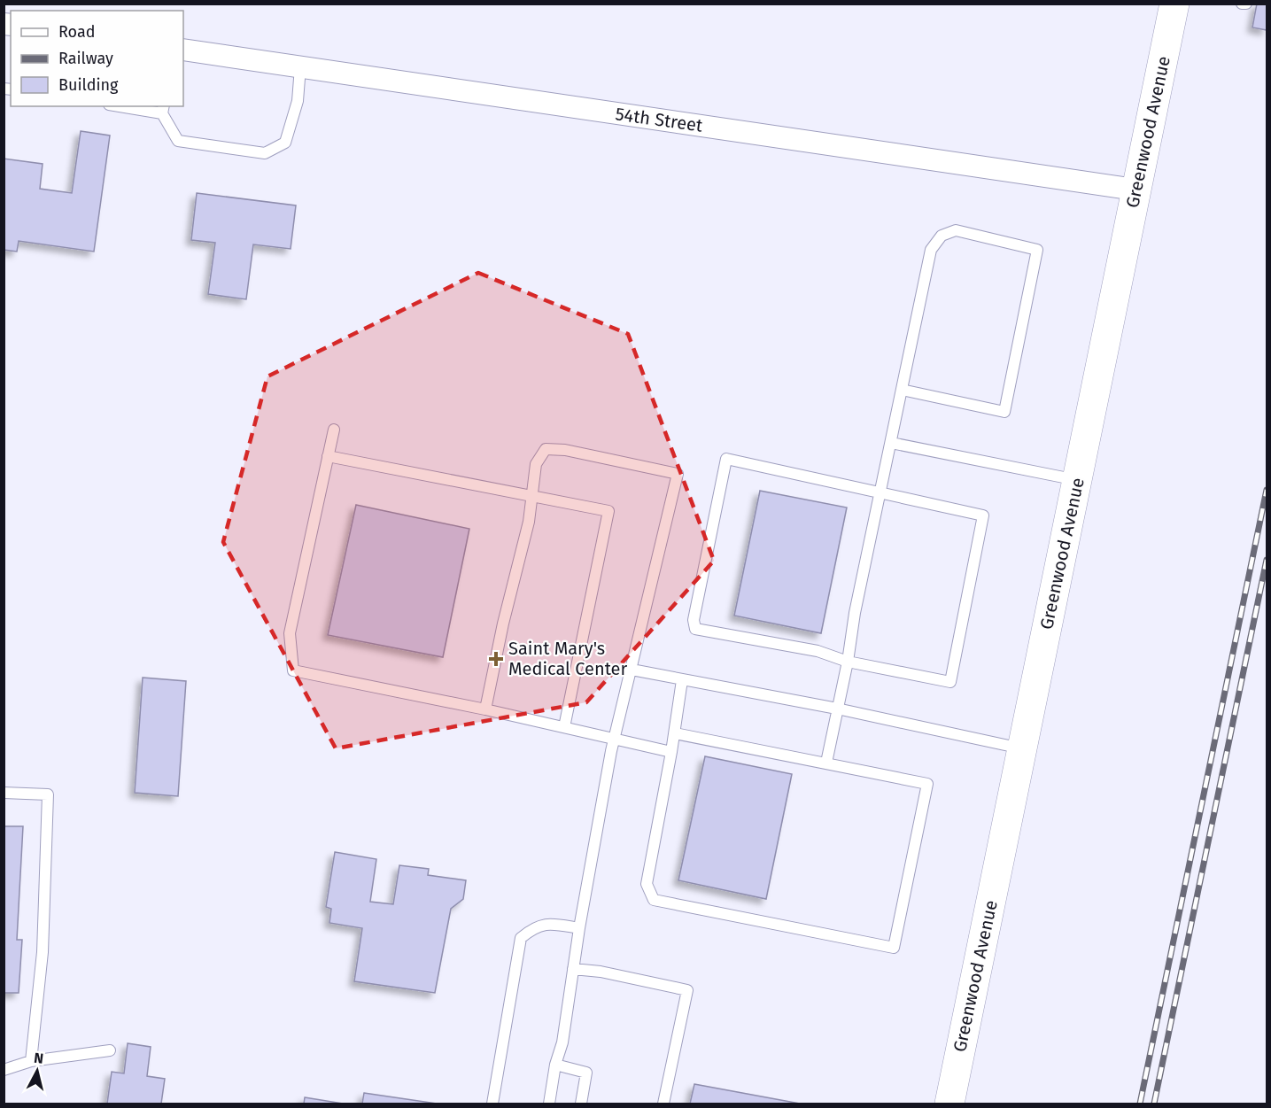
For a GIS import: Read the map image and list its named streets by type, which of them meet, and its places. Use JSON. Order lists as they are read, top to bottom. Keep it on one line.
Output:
{"streets":{"main road":["Greenwood Avenue"],"street":["54th Street"]},"crossings":[["54th Street","Greenwood Avenue"]],"places":{"health":["Saint Mary's Medical Center"]},"legend":["Road","Railway","Building"],"north":"top"}
